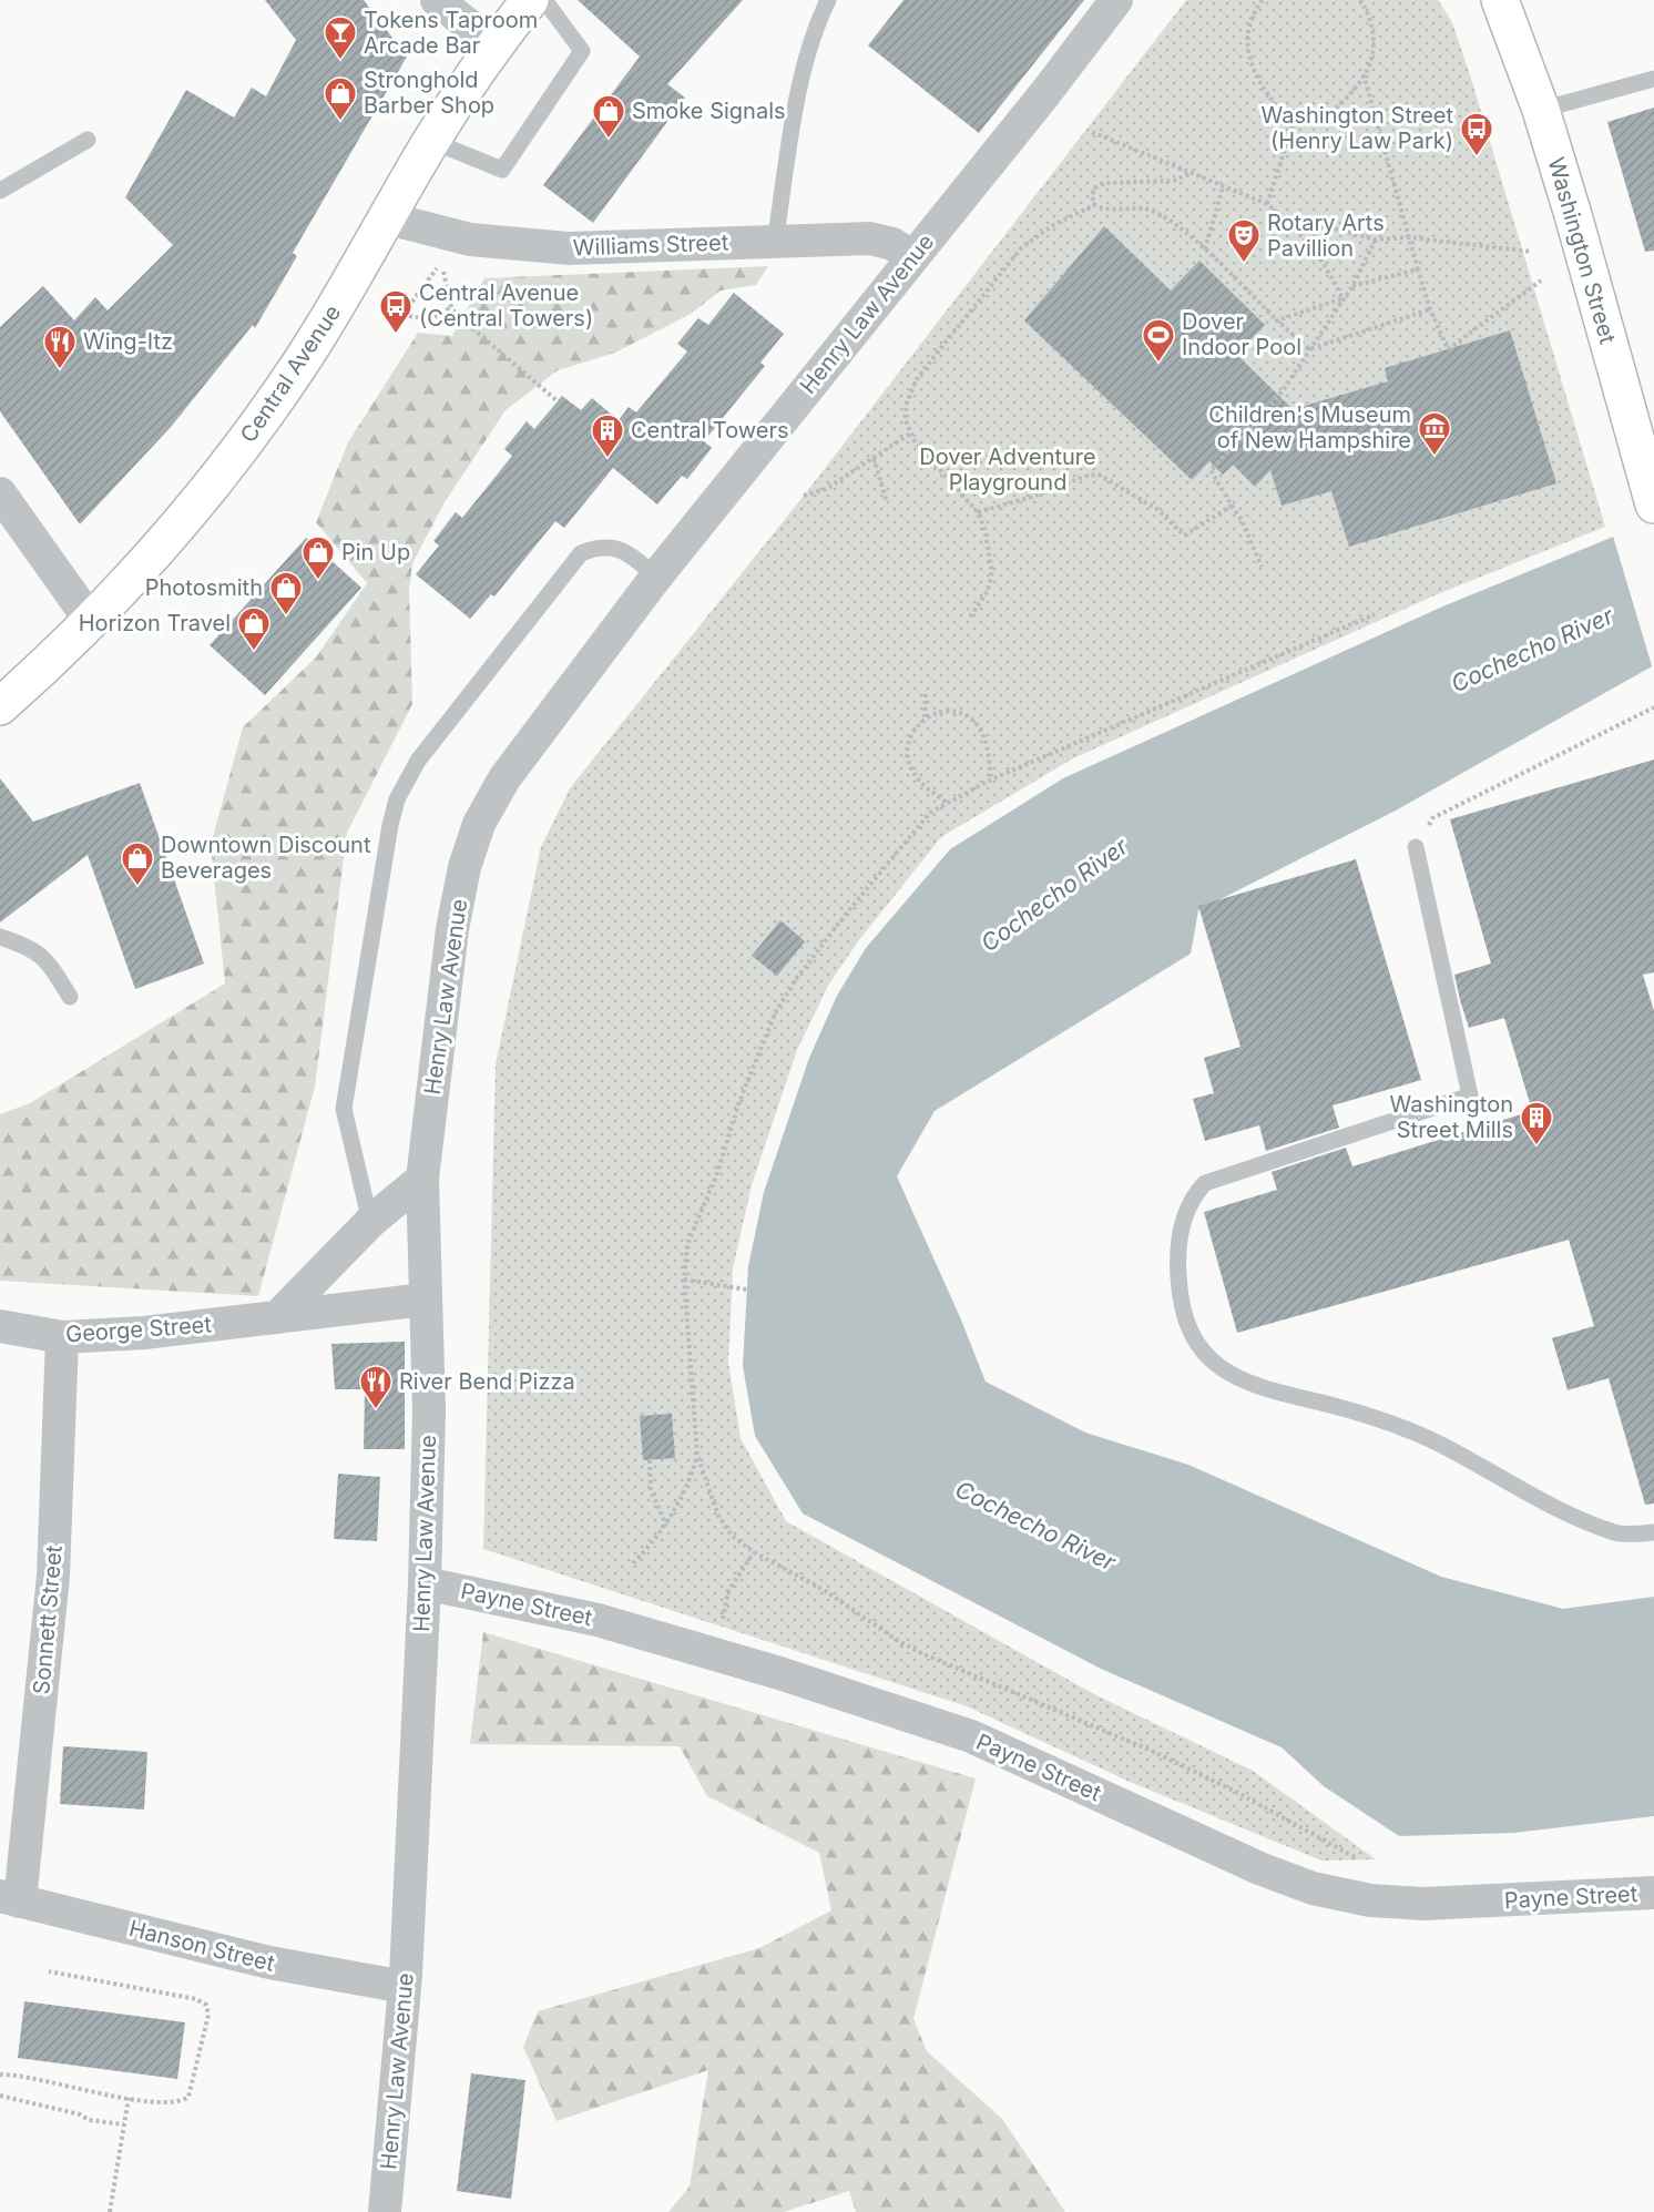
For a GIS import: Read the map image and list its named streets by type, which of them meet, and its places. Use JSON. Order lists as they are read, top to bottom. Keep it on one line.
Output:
{"streets":{"main road":["Washington Street","Central Avenue"],"street":["Williams Street","Henry Law Avenue","George Street","Payne Street","Sonnett Street","Hanson Street"]},"crossings":[["Williams Street","Henry Law Avenue"],["Williams Street","Central Avenue"],["Henry Law Avenue","George Street"],["Henry Law Avenue","Payne Street"],["Henry Law Avenue","Hanson Street"],["George Street","Sonnett Street"],["Sonnett Street","Hanson Street"]],"water":["Cochecho River"],"parks":["Dover Adventure Playground"],"places":{"bar":["Tokens Taproom Arcade Bar"],"shop":["Stronghold Barber Shop","Smoke Signals","Pin Up","Photosmith","Horizon Travel","Downtown Discount Beverages"],"bus stop":["Washington Street (Henry Law Park)","Central Avenue (Central Towers)"],"theatre":["Rotary Arts Pavillion"],"sports":["Dover Indoor Pool"],"restaurant":["Wing-Itz","River Bend Pizza"],"museum":["Children's Museum of New Hampshire"],"building":["Central Towers","Washington Street Mills"]}}
